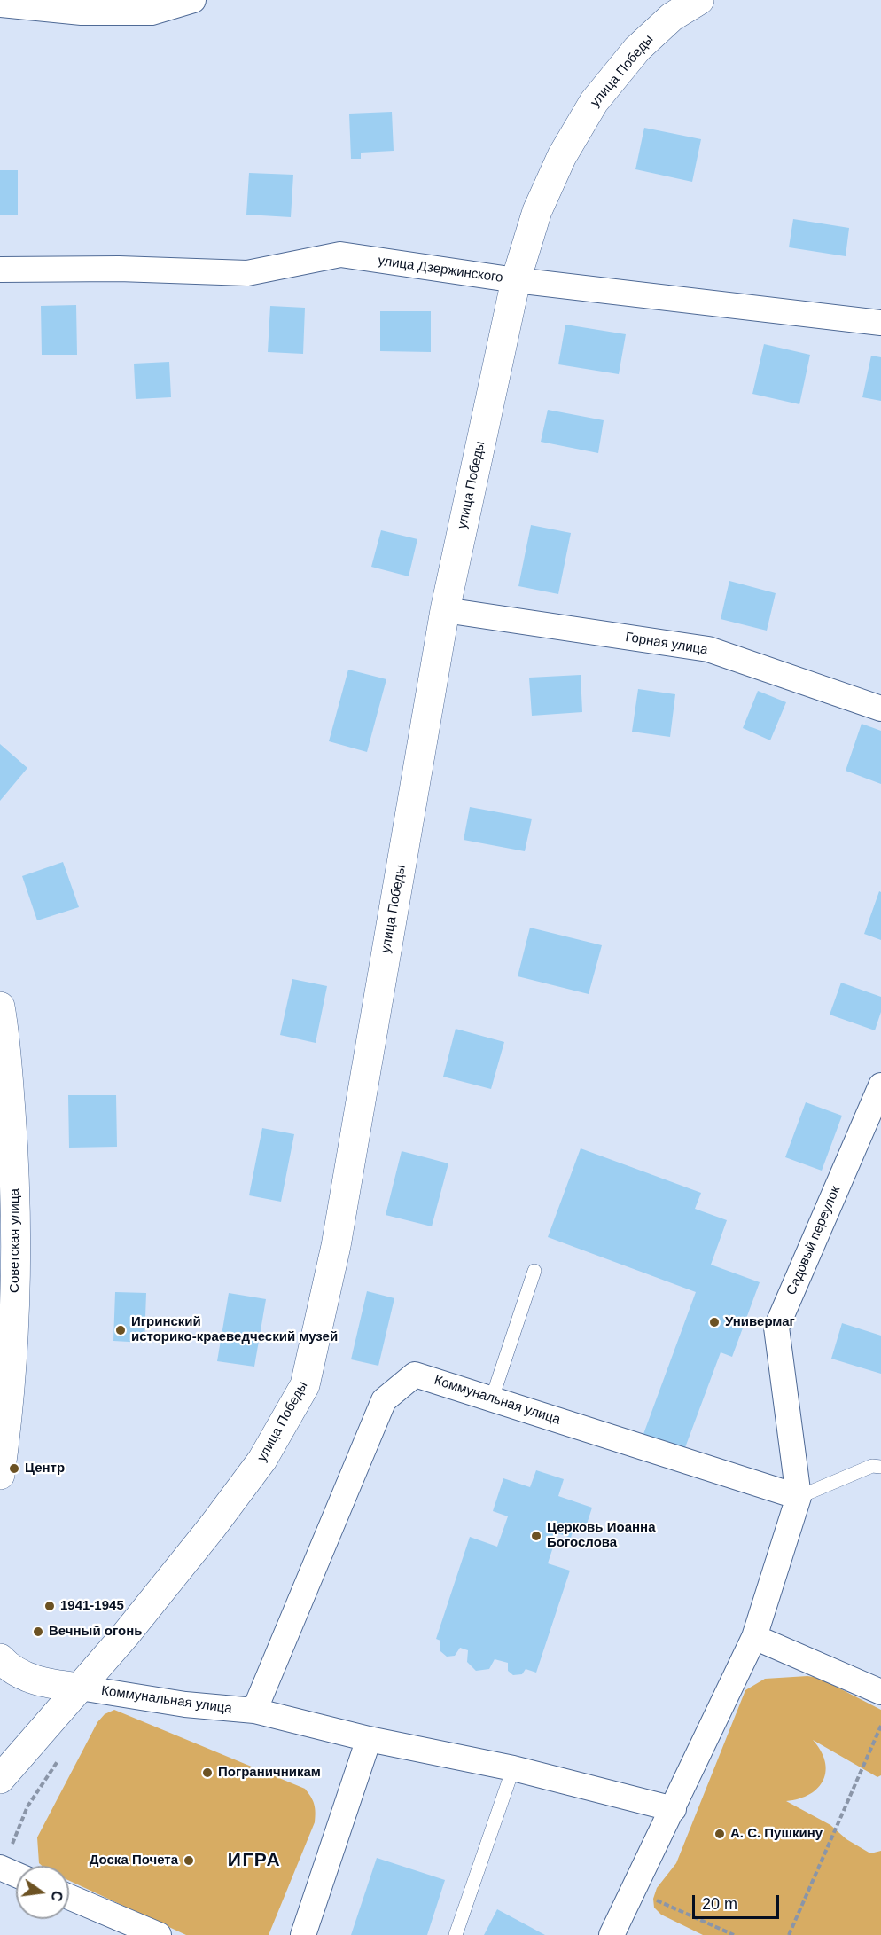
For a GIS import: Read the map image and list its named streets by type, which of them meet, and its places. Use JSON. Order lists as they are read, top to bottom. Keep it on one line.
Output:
{"streets":{"main road":["улица Победы","Советская улица"],"street":["улица Дзержинского","Горная улица","Садовый переулок","Коммунальная улица"]},"crossings":[["улица Победы","улица Дзержинского"],["улица Победы","Горная улица"],["улица Победы","Коммунальная улица"],["Садовый переулок","Коммунальная улица"]],"districts":["ИГРА"],"places":["Универмаг","Игринский историко-краеведческий музей","Центр","Церковь Иоанна Богослова","1941-1945","Вечный огонь","Пограничникам","А. С. Пушкину","Доска Почета"],"scale_bar":"20 m","north":"right"}
